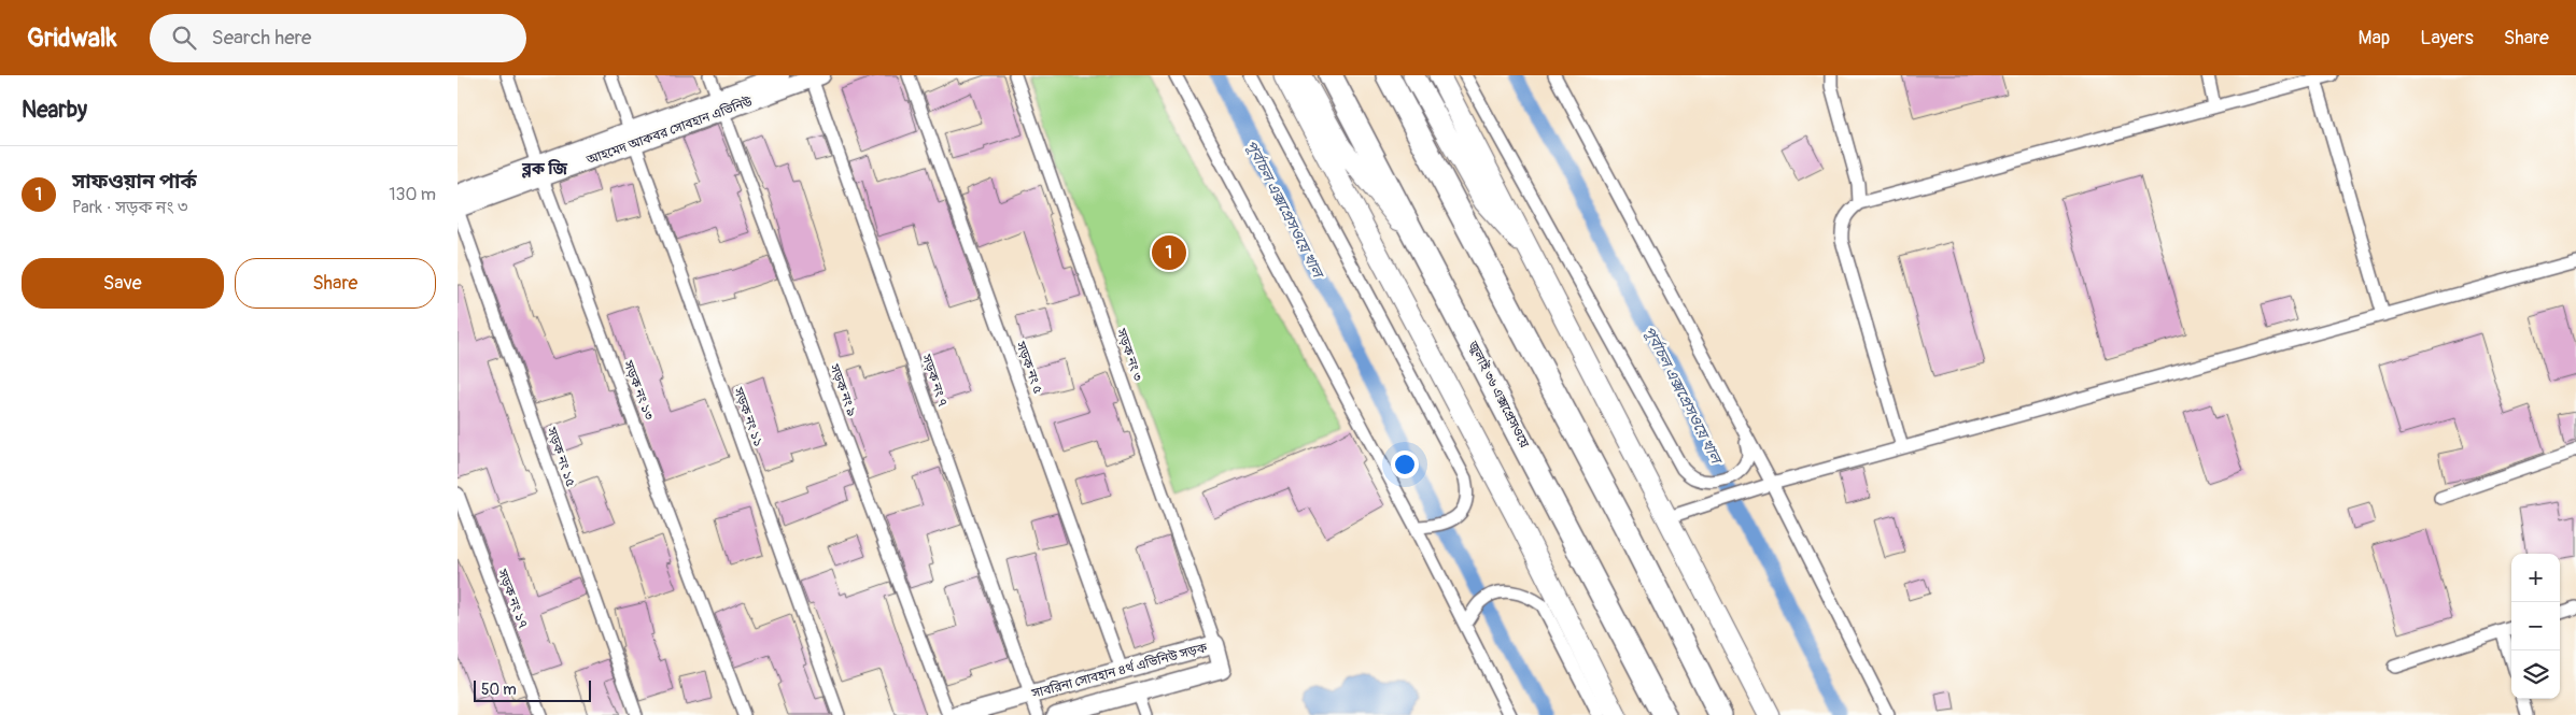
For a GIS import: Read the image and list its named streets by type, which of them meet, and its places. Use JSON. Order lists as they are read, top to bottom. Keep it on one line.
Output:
{"streets":{"highway":["জুলাই ৩৬ এক্সপ্রেসওয়ে"],"street":["আহমেদ আকবর সোবহান এভিনিউ","সড়ক নং ৩","সড়ক নং ৫","সড়ক নং ৭","সড়ক নং ১৩","সড়ক নং ৯","সড়ক নং ১১","সড়ক নং ১৫","সড়ক নং ১৭","সাবরিনা সোবহান ৪র্থ এভিনিউ সড়ক"]},"crossings":[["আহমেদ আকবর সোবহান এভিনিউ","সড়ক নং ৭"],["আহমেদ আকবর সোবহান এভিনিউ","সড়ক নং ১৩"],["আহমেদ আকবর সোবহান এভিনিউ","সড়ক নং ৯"],["আহমেদ আকবর সোবহান এভিনিউ","সড়ক নং ১১"],["আহমেদ আকবর সোবহান এভিনিউ","সড়ক নং ১৫"],["সড়ক নং ৩","সাবরিনা সোবহান ৪র্থ এভিনিউ সড়ক"],["সড়ক নং ৫","সাবরিনা সোবহান ৪র্থ এভিনিউ সড়ক"],["সড়ক নং ৭","সাবরিনা সোবহান ৪র্থ এভিনিউ সড়ক"]],"districts":["ব্লক জি"],"water":["পূর্বাচল এক্সপ্রেসওয়ে খাল"],"scale_bar":"50 m","page":{"header":"Gridwalk","search":"Search here","nav":["Map","Layers","Share"],"heading":"Nearby","list":[{"mark":"1","name":"সাফওয়ান পার্ক","note":"Park · সড়ক নং ৩","value":"130 m"}],"pins":"1","buttons":["Save","Share"],"map_buttons":["+","−"],"scale":"50 m"}}
